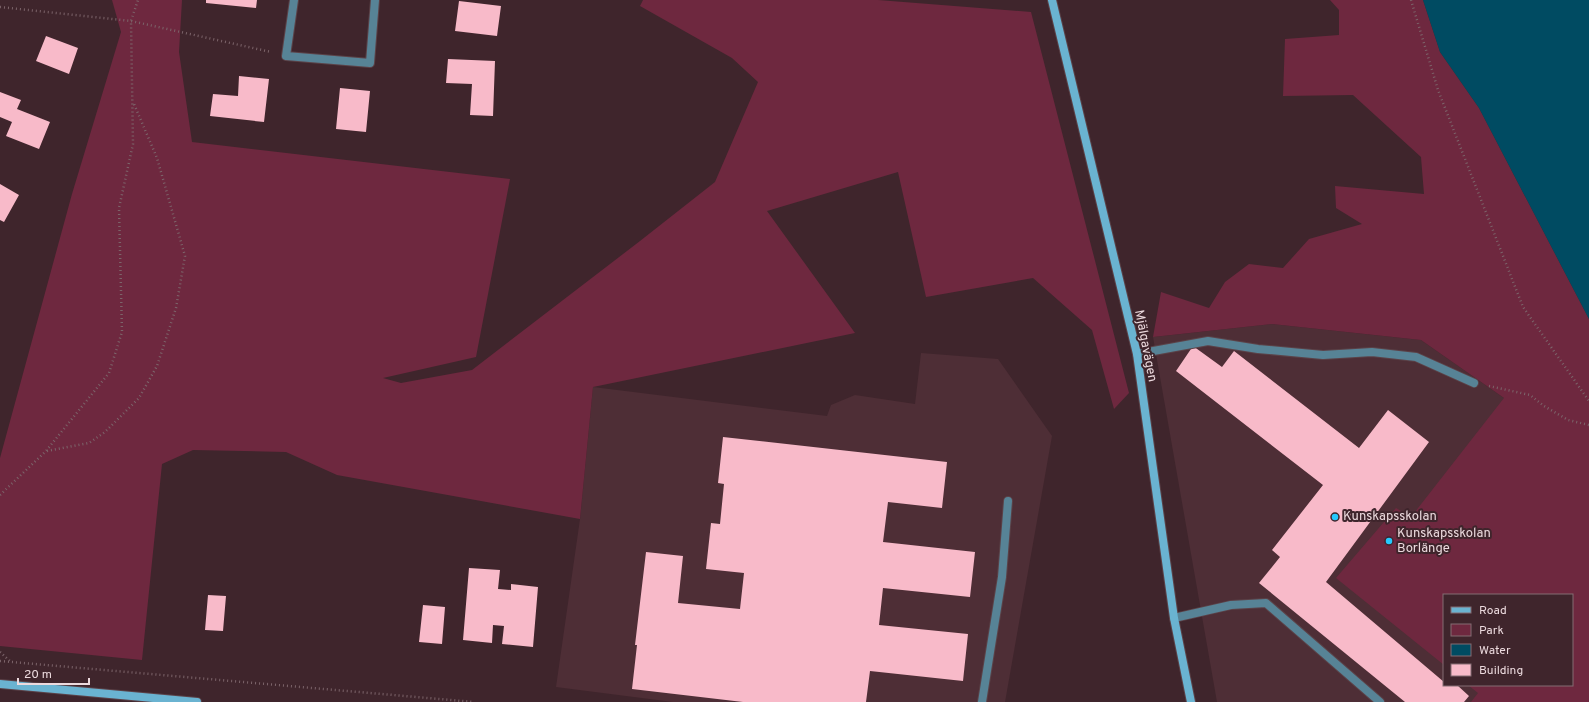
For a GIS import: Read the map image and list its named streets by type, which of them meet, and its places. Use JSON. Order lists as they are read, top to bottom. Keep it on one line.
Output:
{"streets":{"street":["Mjälgavägen"]},"places":["Kunskapsskolan","Kunskapsskolan Borlänge"],"legend":["Road","Park","Water","Building"],"scale_bar":"20 m"}
